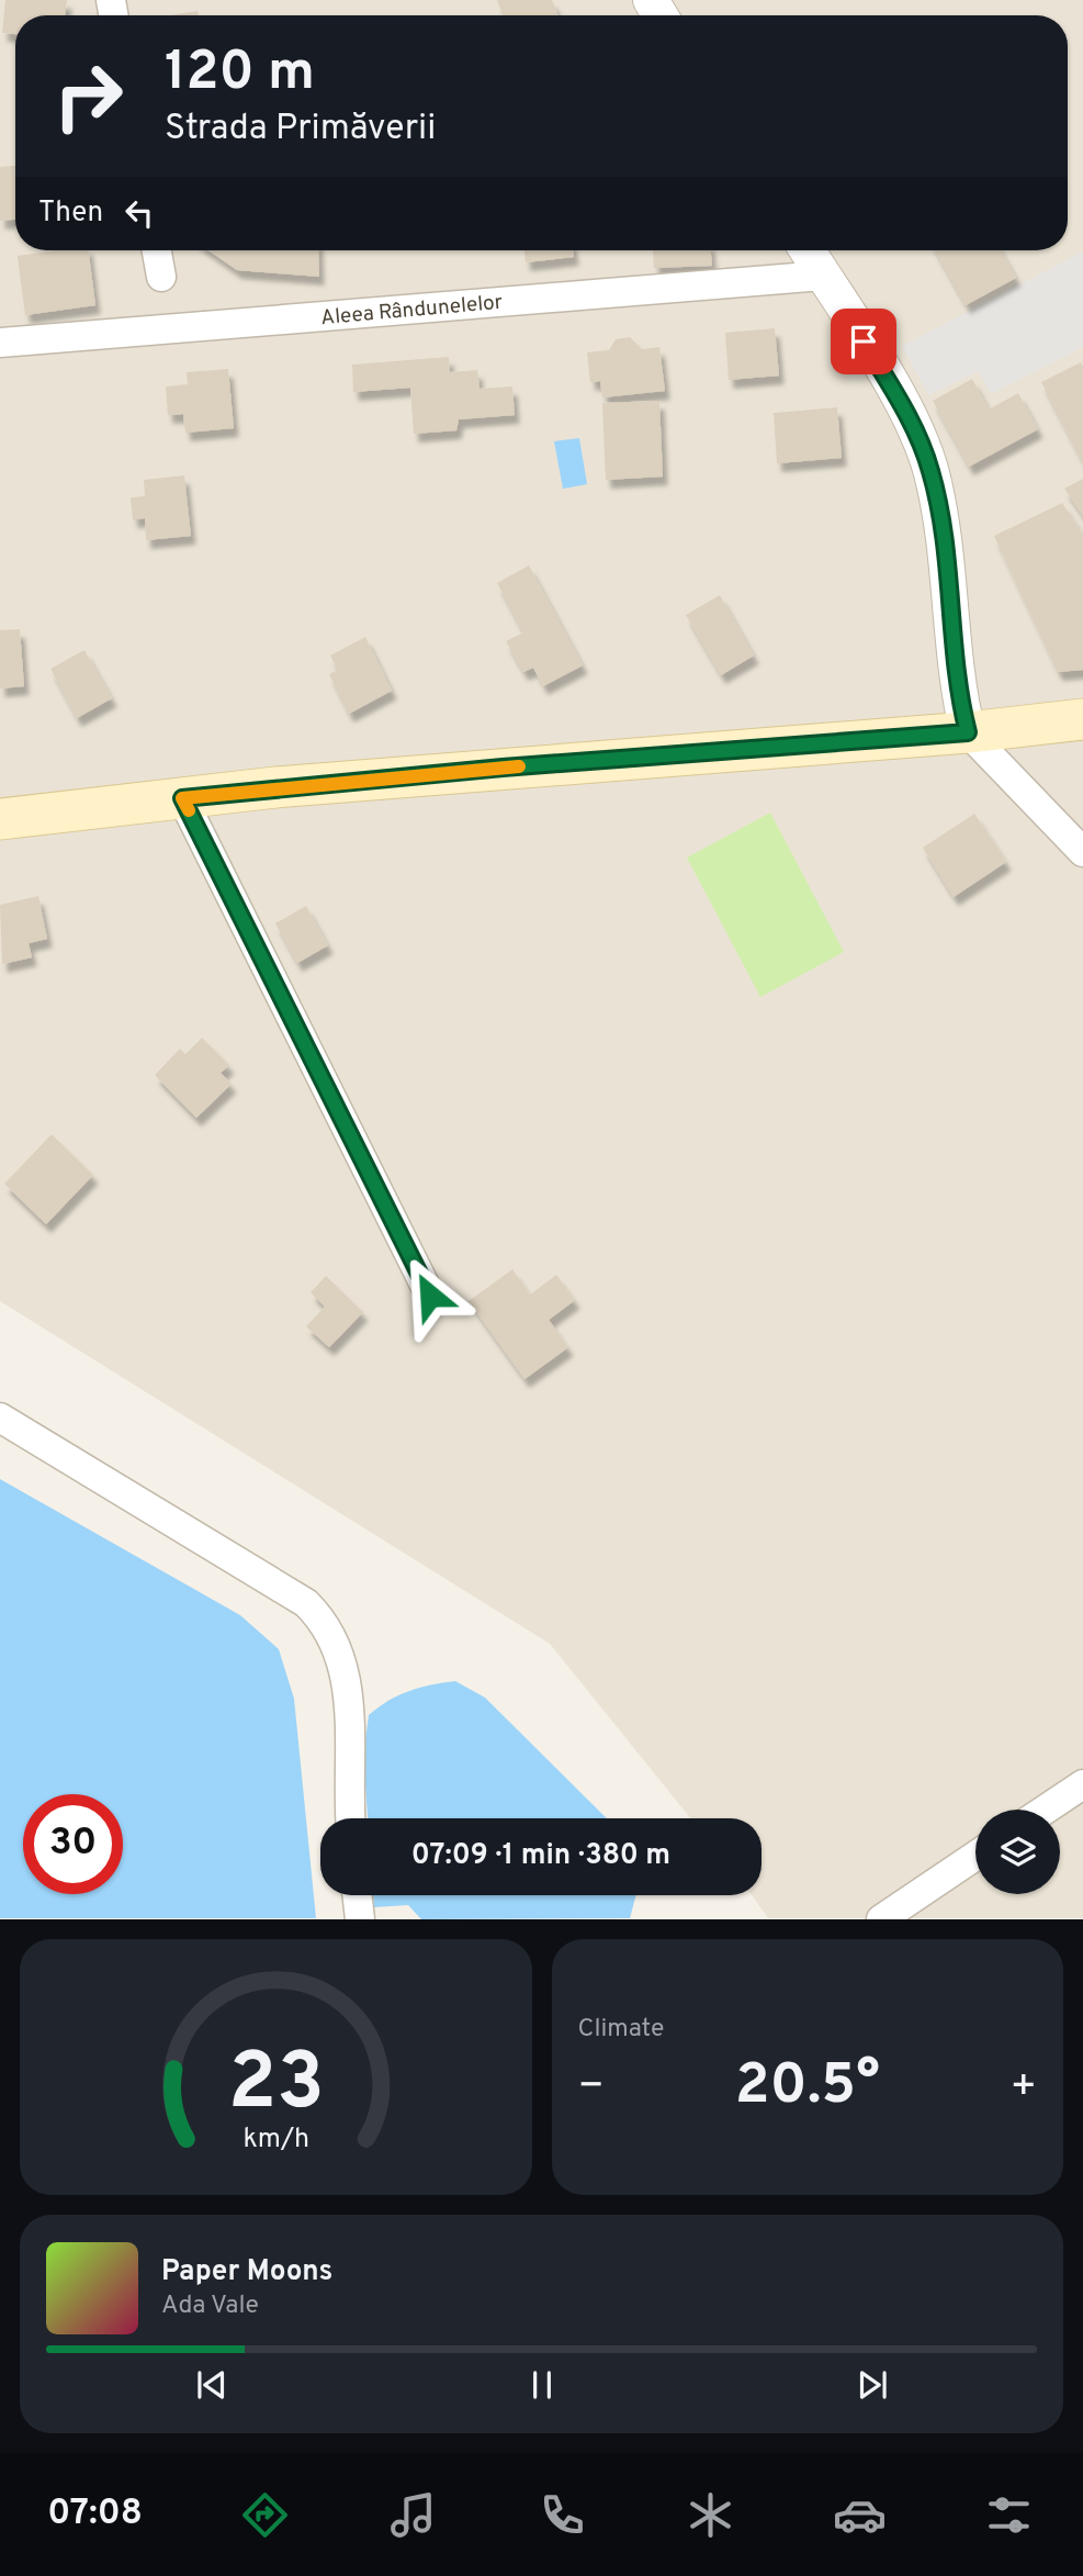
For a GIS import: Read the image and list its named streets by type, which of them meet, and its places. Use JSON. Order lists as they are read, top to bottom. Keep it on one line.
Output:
{"streets":{"street":["Aleea Rândunelelor"]},"page":{"turn":["120 m","Strada Primăverii"],"then":"Then","limit":"30","trip":"07:09 · 1 min · 380 m","tile":"Climate","heat":["−","20.5°","+"],"song":["Paper Moons","Ada Vale"],"tabs":"07:08","gauge":["23","km/h"]}}
